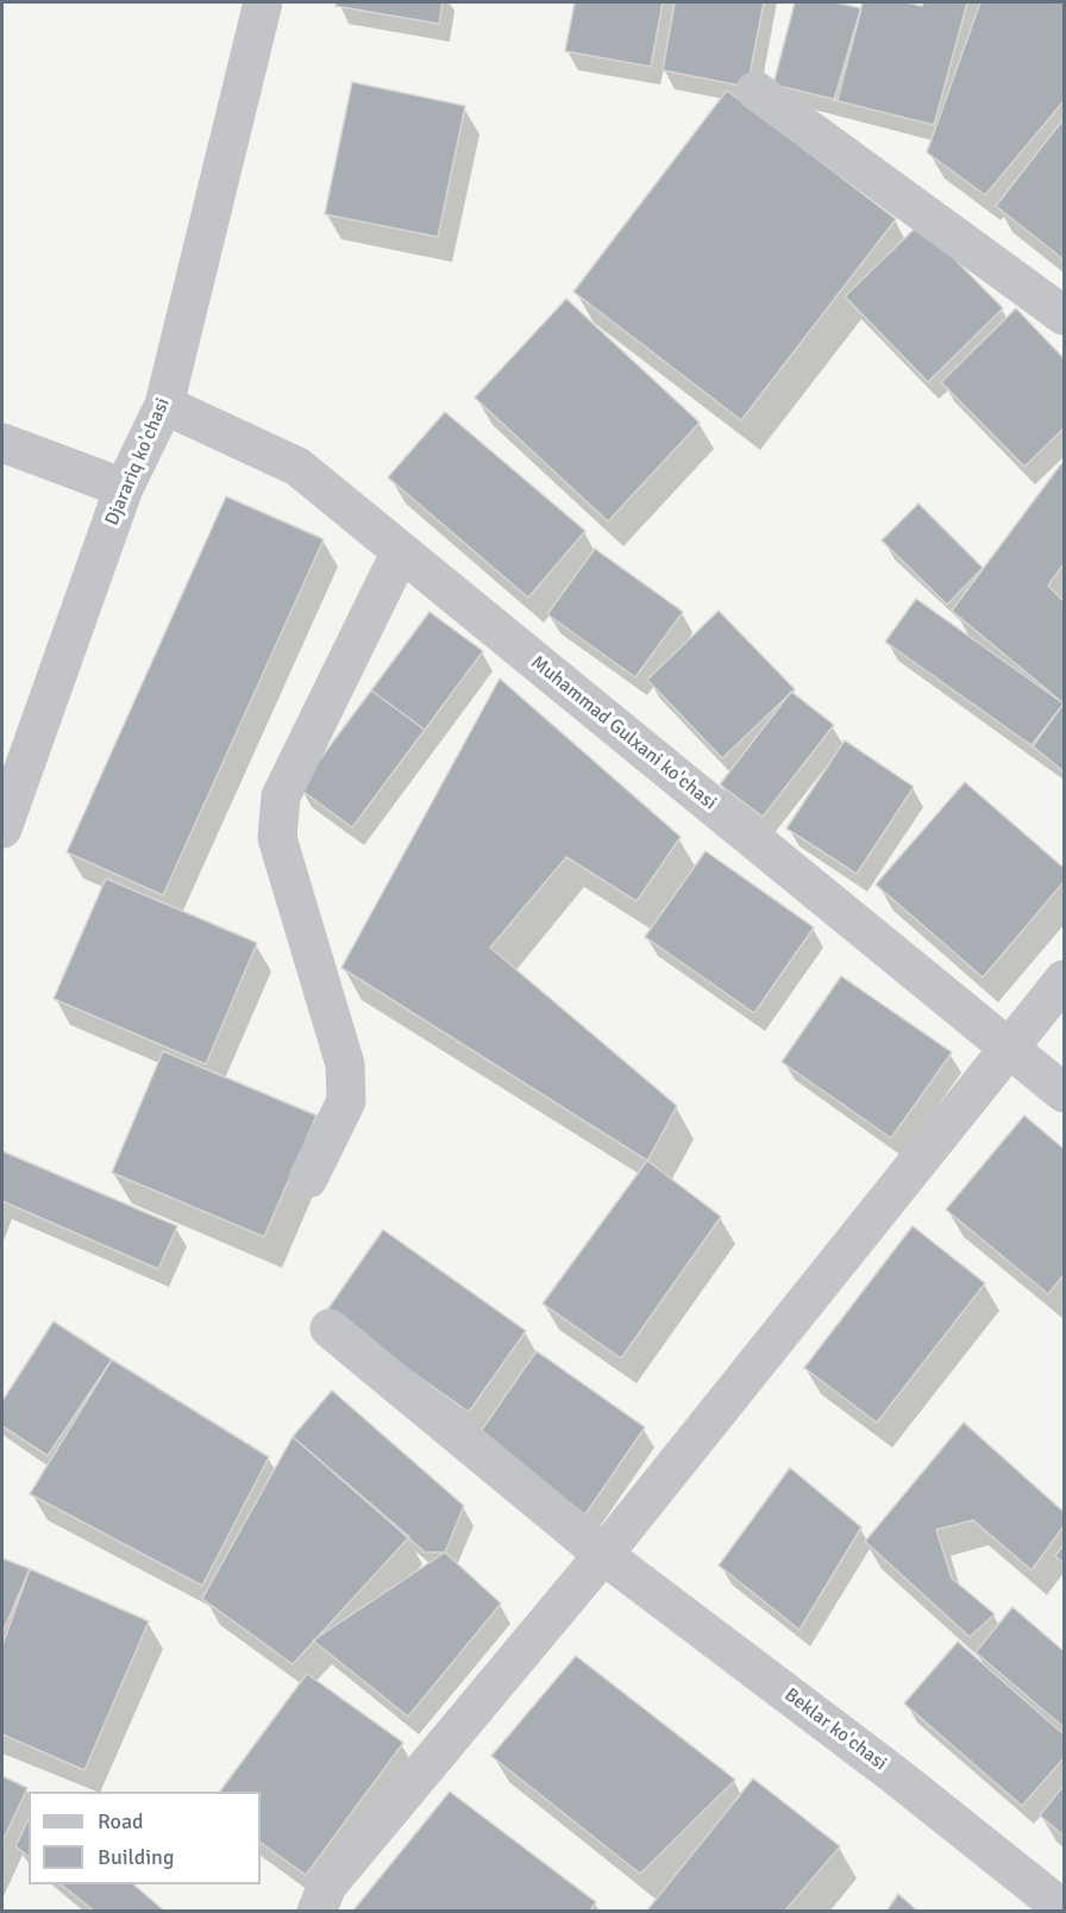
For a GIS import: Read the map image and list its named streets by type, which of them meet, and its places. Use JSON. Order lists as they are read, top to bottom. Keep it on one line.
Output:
{"streets":{"street":["Djarariq ko'chasi","Muhammad Gulxani ko'chasi","Beklar ko'chasi"]},"crossings":[["Djarariq ko'chasi","Muhammad Gulxani ko'chasi"]],"legend":["Road","Building"]}
